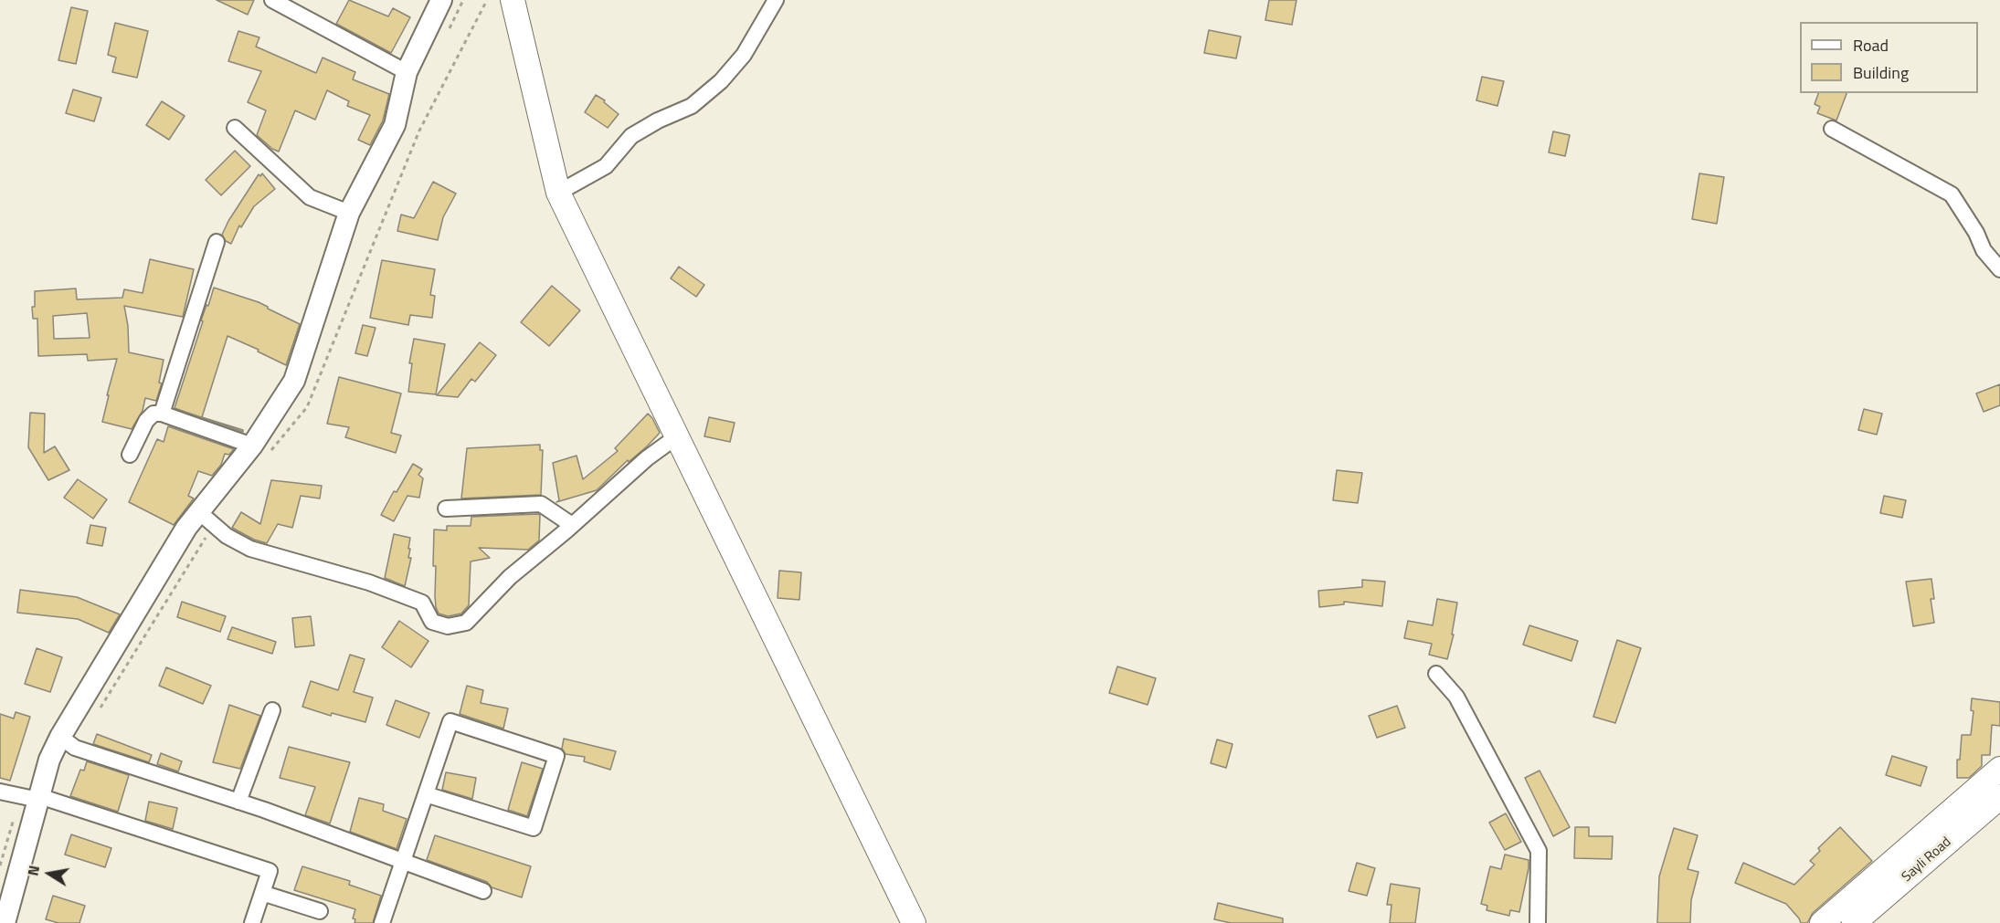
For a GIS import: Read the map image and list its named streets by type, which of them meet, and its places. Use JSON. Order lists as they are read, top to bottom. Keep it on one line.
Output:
{"streets":{"main road":["Sayli Road"]},"legend":["Road","Building"],"north":"left"}
